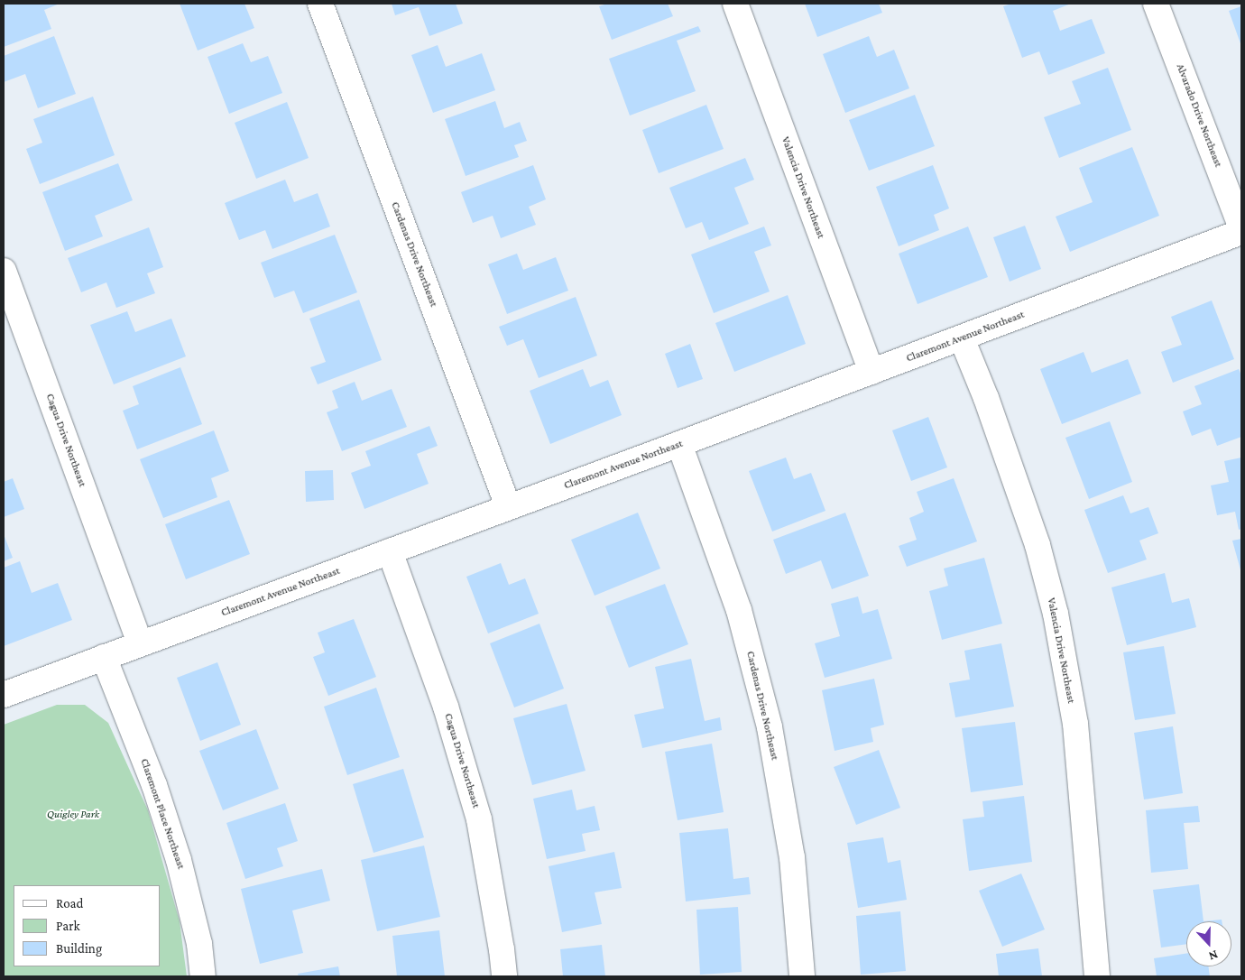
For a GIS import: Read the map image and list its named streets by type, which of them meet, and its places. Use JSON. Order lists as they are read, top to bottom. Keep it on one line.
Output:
{"streets":{"street":["Alvarado Drive Northeast","Valencia Drive Northeast","Cardenas Drive Northeast","Claremont Avenue Northeast","Cagua Drive Northeast","Claremont Place Northeast"]},"crossings":[["Valencia Drive Northeast","Claremont Avenue Northeast"],["Cardenas Drive Northeast","Claremont Avenue Northeast"],["Claremont Avenue Northeast","Cagua Drive Northeast"],["Claremont Avenue Northeast","Claremont Place Northeast"]],"parks":["Quigley Park"],"legend":["Road","Park","Building"],"north":"bottom"}
